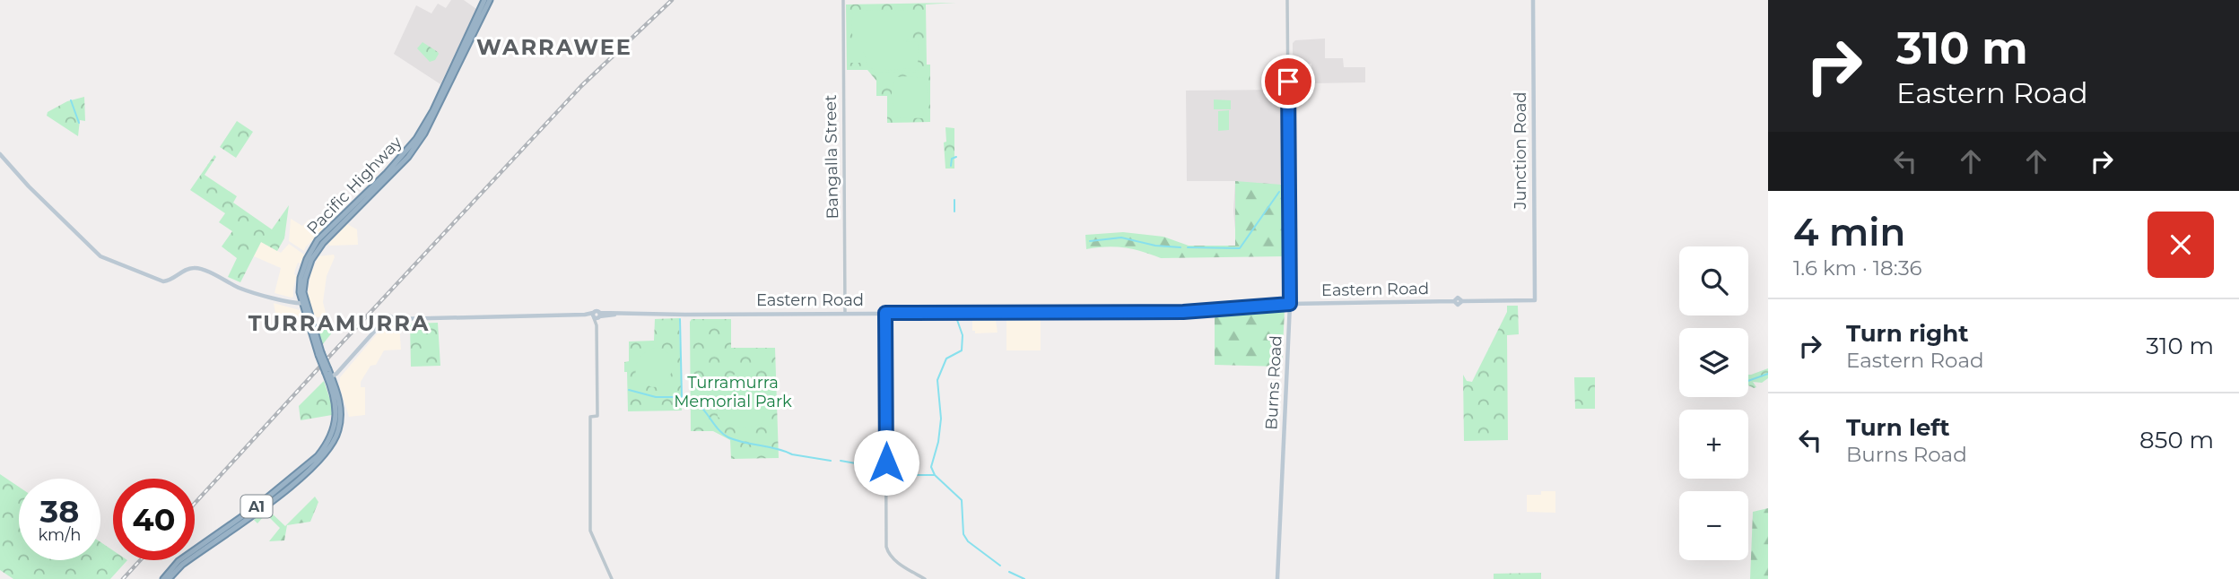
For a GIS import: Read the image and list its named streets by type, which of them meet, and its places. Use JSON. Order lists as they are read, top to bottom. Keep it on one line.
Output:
{"streets":{"highway":["Pacific Highway","A1"],"main road":["Junction Road","Eastern Road","Burns Road"],"street":["Bangalla Street"]},"crossings":[["Junction Road","Eastern Road"],["Bangalla Street","Eastern Road"],["Pacific Highway","Eastern Road"],["Eastern Road","Burns Road"]],"districts":["WARRAWEE","TURRAMURRA"],"parks":["Turramurra Memorial Park"],"page":{"turn":["310 m","Eastern Road"],"heading":["4 min","1.6 km · 18:36"],"map_buttons":["+","−"],"list":[{"name":"Turn right","note":"Eastern Road","value":"310 m"},{"name":"Turn left","note":"Burns Road","value":"850 m"}],"speed":"38 km/h","limit":"40"}}
